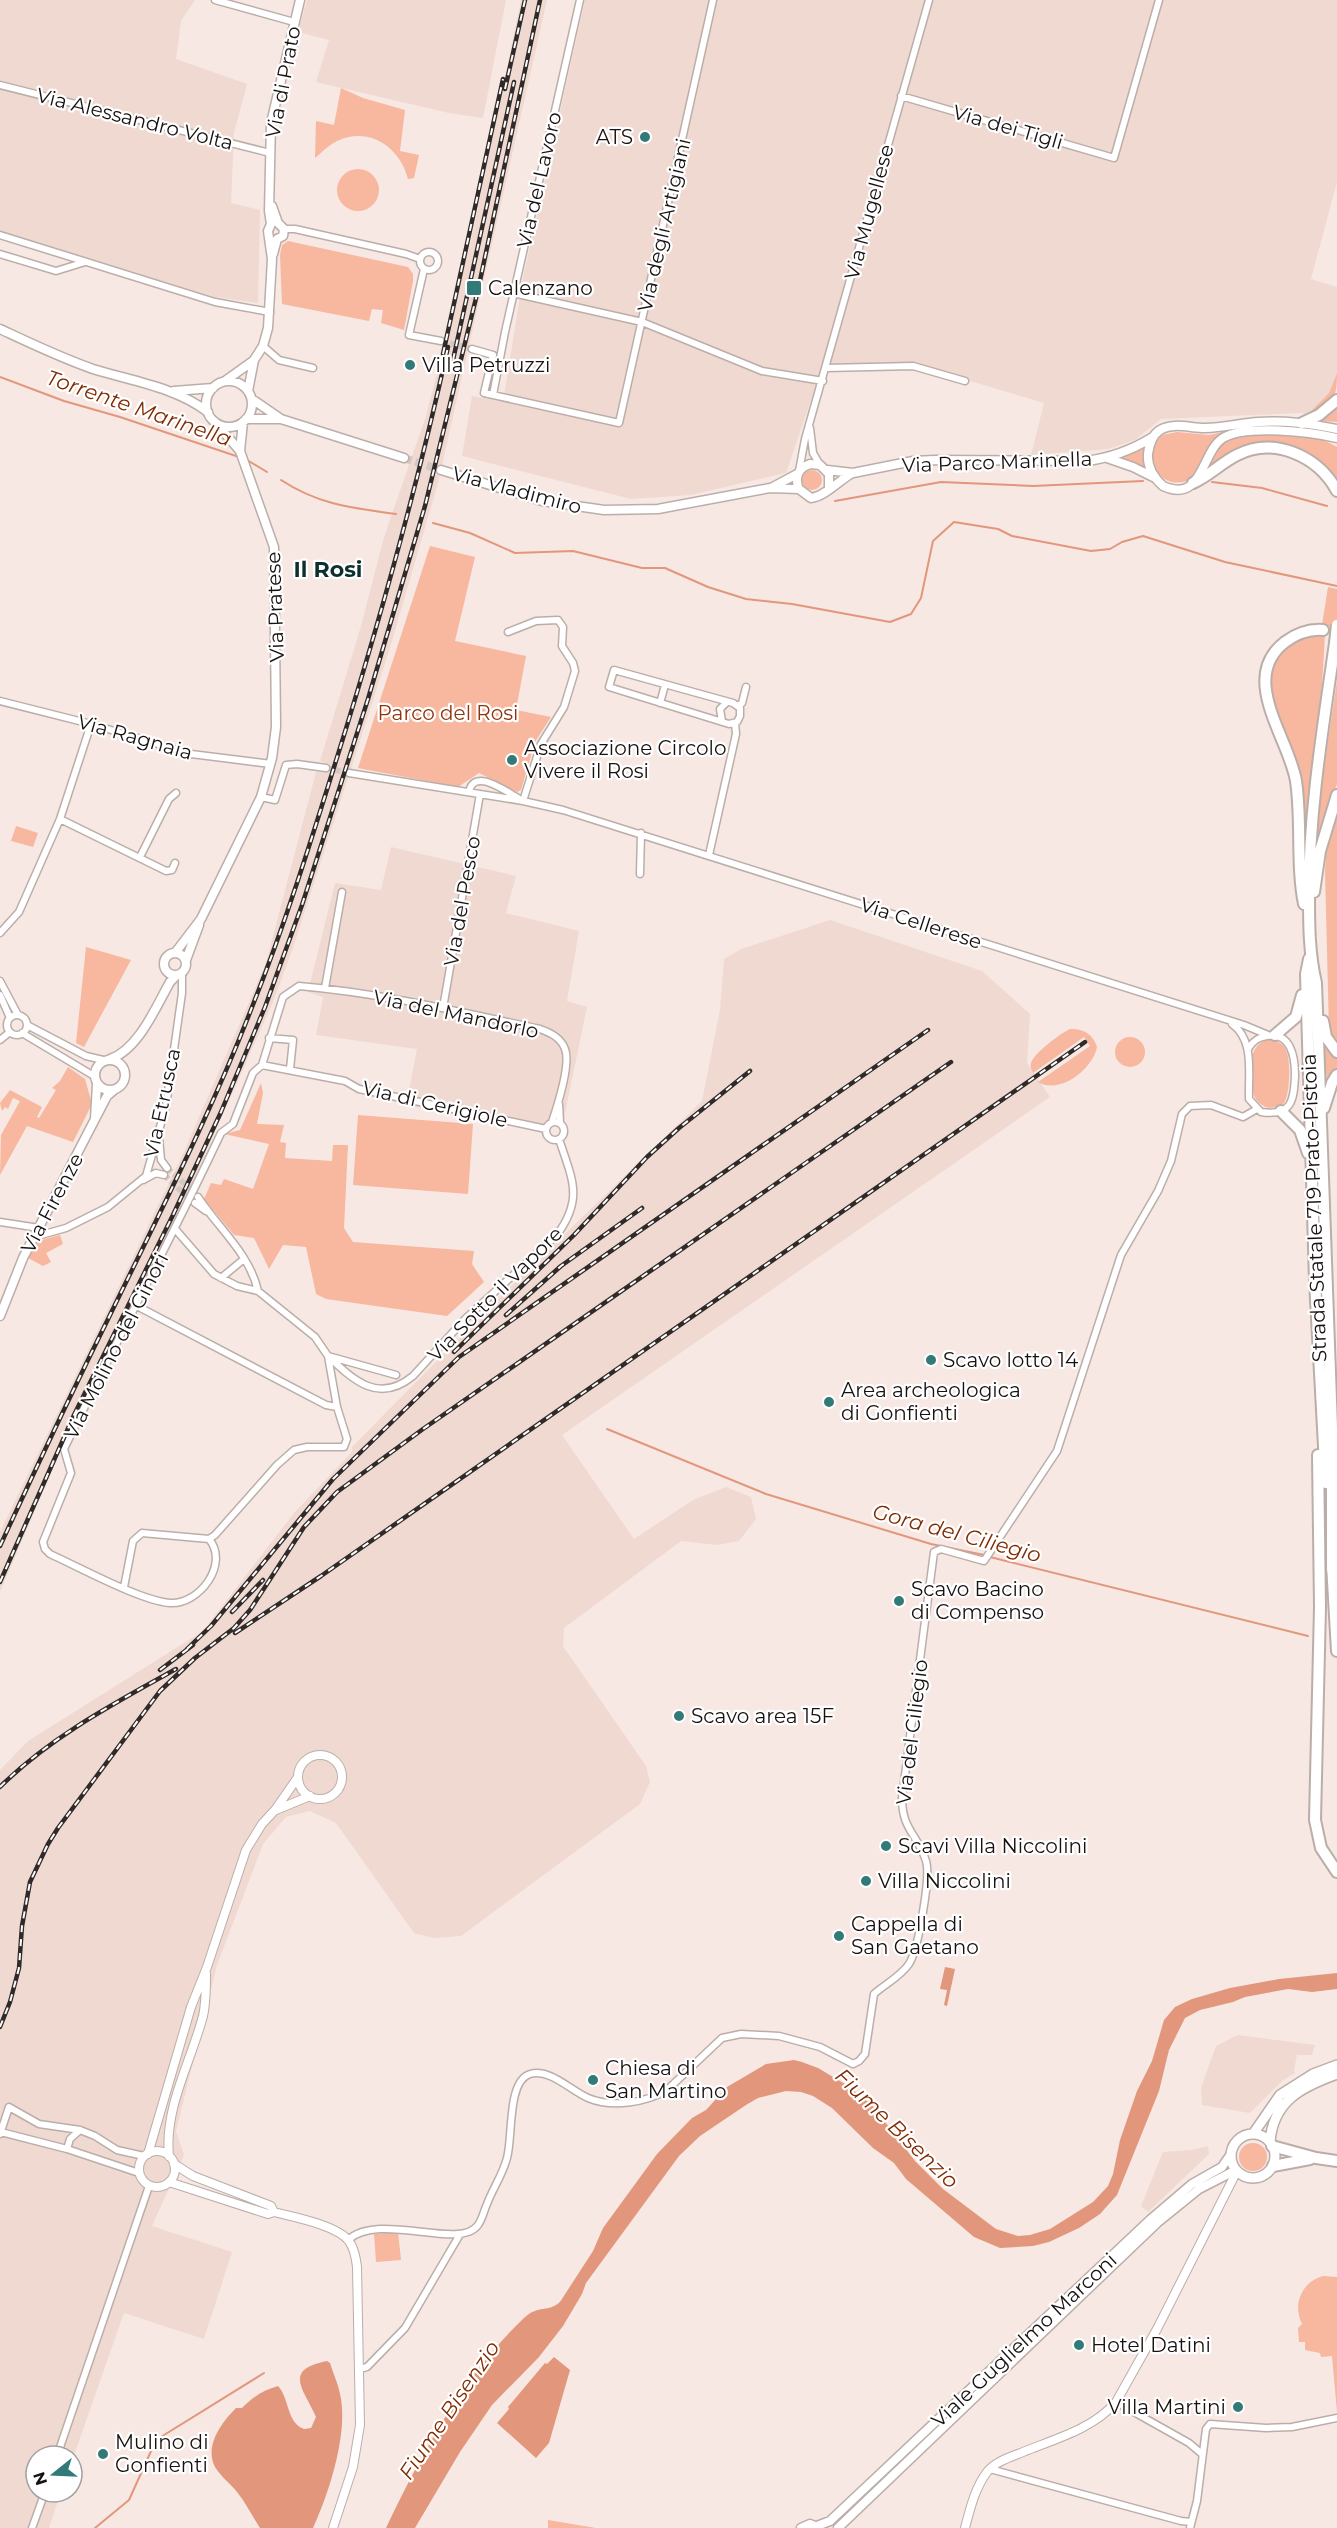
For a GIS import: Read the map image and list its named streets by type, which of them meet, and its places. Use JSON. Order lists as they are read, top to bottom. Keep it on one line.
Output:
{"streets":{"highway":["Strada Statale 719 Prato-Pistoia"],"main road":["Via di Prato","Via Parco Marinella","Via Vladimiro","Via Pratese","Via Firenze","Viale Guglielmo Marconi"],"street":["Via Alessandro Volta","Via dei Tigli","Via del Lavoro","Via Mugellese","Via degli Artigiani","Via Ragnaia","Via del Pesco","Via Cellerese","Via del Mandorlo","Via Etrusca","Via di Cerigiole","Via Sotto il Vapore","Via Molino del Ginori","Via del Ciliegio"]},"crossings":[["Via di Prato","Via Alessandro Volta"],["Via di Prato","Via Pratese"],["Via dei Tigli","Via Mugellese"],["Via del Lavoro","Via degli Artigiani"],["Via Mugellese","Via Parco Marinella"],["Via Mugellese","Via Vladimiro"],["Via Parco Marinella","Via Vladimiro"],["Via Pratese","Via Ragnaia"],["Via Pratese","Via Firenze"],["Via Ragnaia","Via Firenze"],["Via del Pesco","Via Cellerese"],["Via del Pesco","Via del Mandorlo"],["Via Cellerese","Via del Ciliegio"],["Via del Mandorlo","Via di Cerigiole"],["Via del Mandorlo","Via Sotto il Vapore"],["Via Etrusca","Via Firenze"],["Via di Cerigiole","Via Sotto il Vapore"]],"districts":["Il Rosi"],"water":["Torrente Marinella","Gora del Ciliegio","Fiume Bisenzio"],"parks":["Parco del Rosi"],"places":{"other":["ATS","Villa Petruzzi","Associazione Circolo Vivere il Rosi","Scavo lotto 14","Area archeologica di Gonfienti","Scavo Bacino di Compenso","Scavo area 15F","Scavi Villa Niccolini","Villa Niccolini","Cappella di San Gaetano","Chiesa di San Martino","Hotel Datini","Villa Martini","Mulino di Gonfienti"],"transit":["Calenzano"]},"north":"left"}
